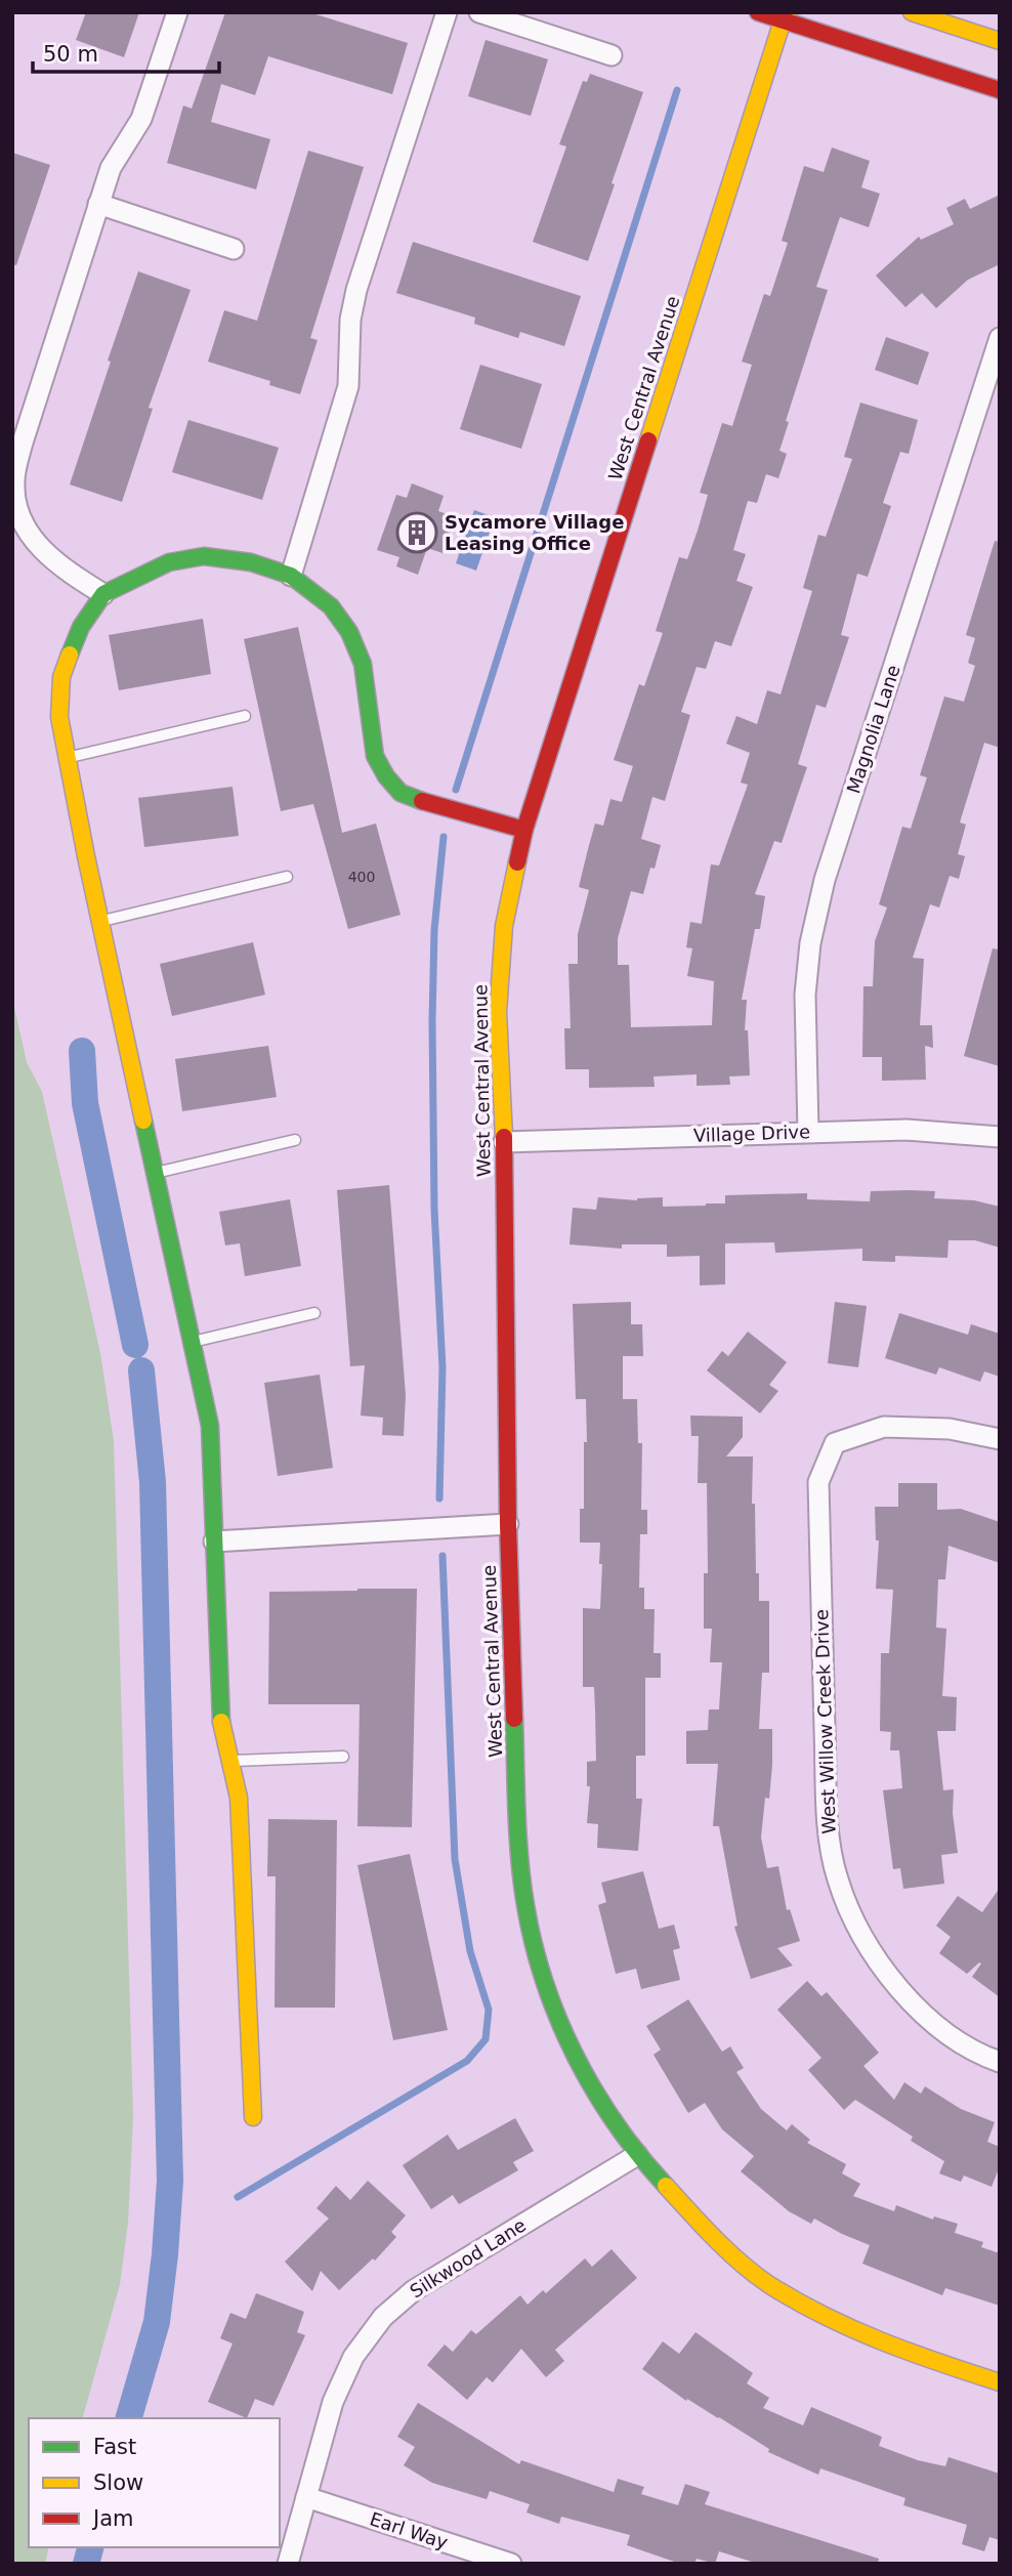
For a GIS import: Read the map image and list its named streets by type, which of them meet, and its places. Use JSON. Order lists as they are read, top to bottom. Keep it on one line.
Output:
{"streets":{"street":["West Central Avenue","Magnolia Lane","Village Drive","West Willow Creek Drive","Silkwood Lane","Earl Way"]},"crossings":[["West Central Avenue","Village Drive"],["West Central Avenue","Silkwood Lane"],["Magnolia Lane","Village Drive"],["Silkwood Lane","Earl Way"]],"places":{"building":["Sycamore Village Leasing Office"]},"house_numbers":["400"],"legend":["Fast","Slow","Jam"],"scale_bar":"50 m"}
